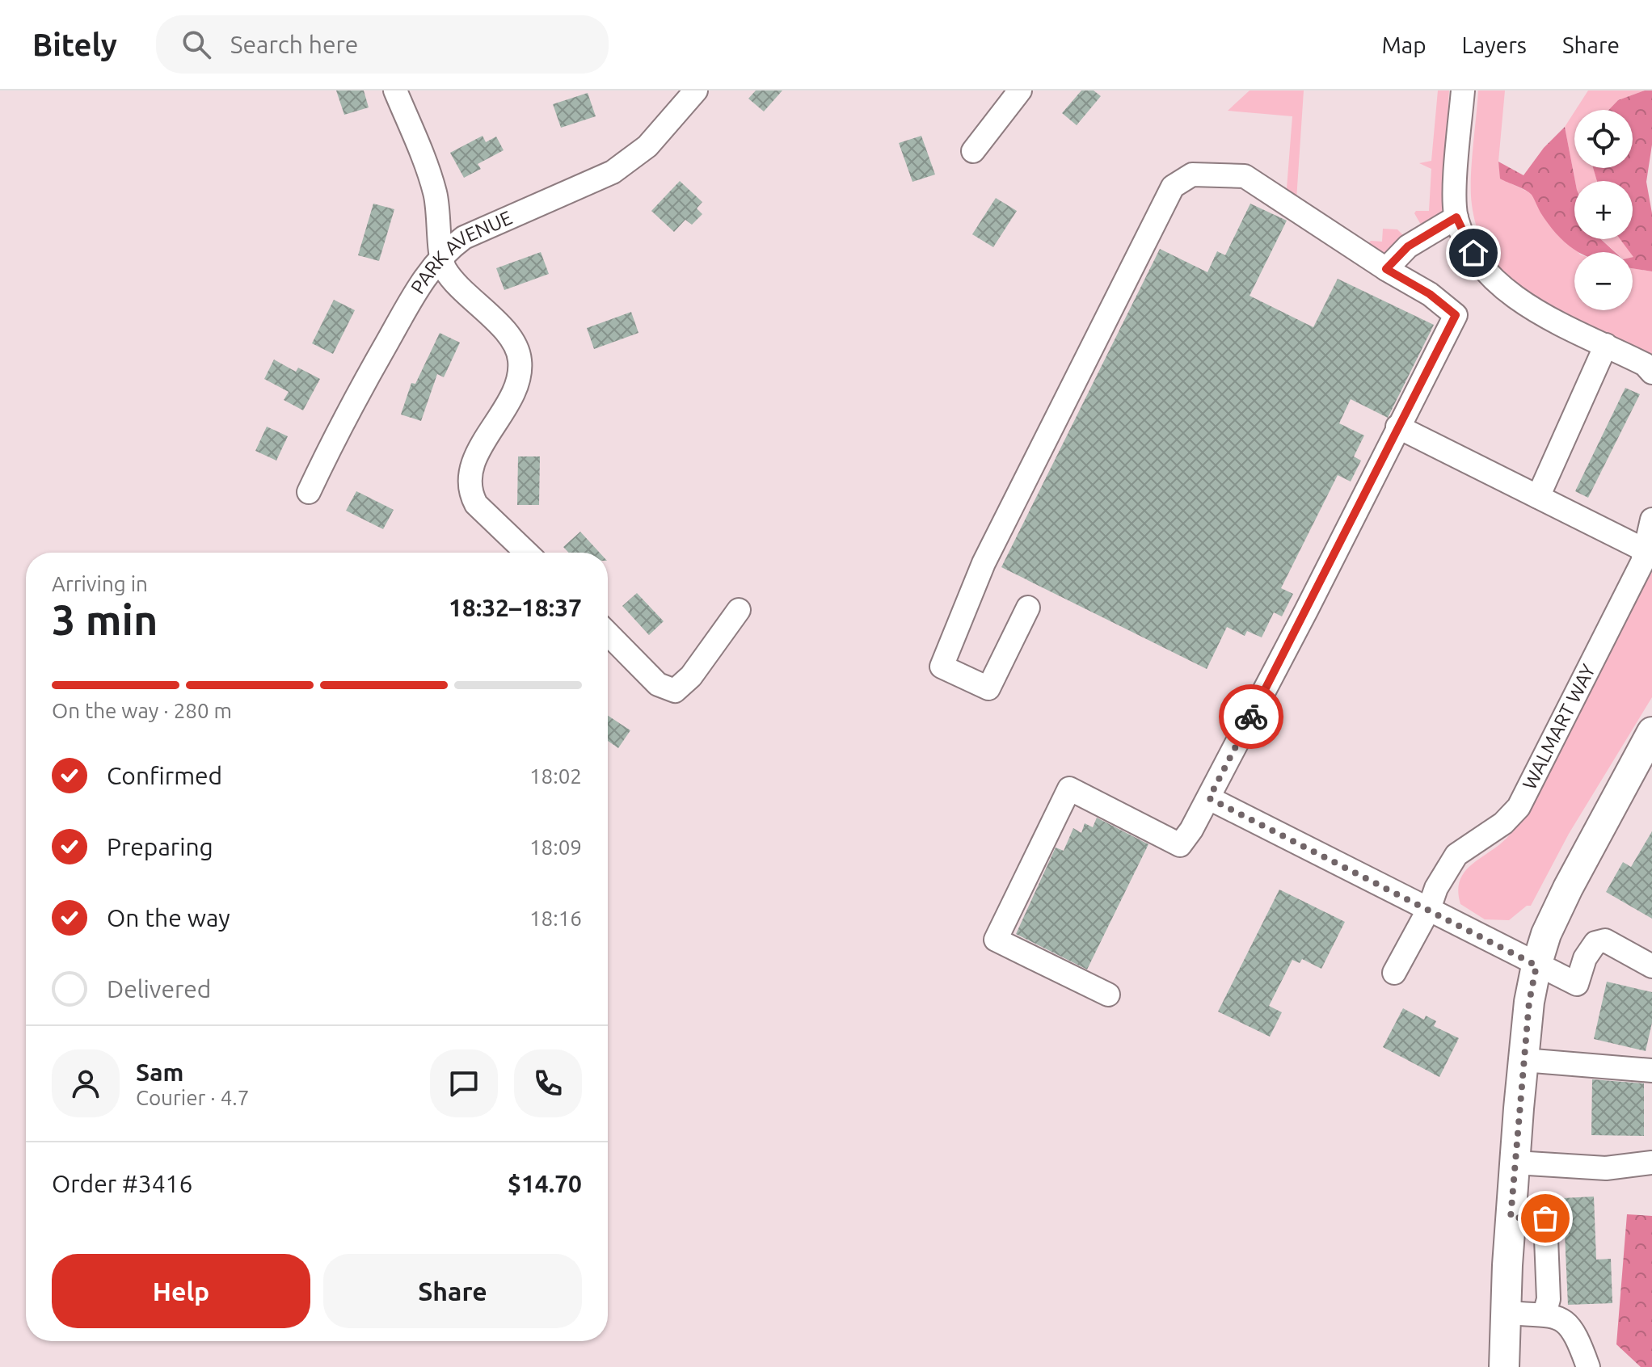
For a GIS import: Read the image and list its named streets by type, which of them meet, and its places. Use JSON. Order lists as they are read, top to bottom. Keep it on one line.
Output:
{"streets":{"street":["PARK AVENUE","WALMART WAY"]},"page":{"header":"Bitely","search":"Search here","nav":["Map","Layers","Share"],"map_buttons":["+","−"],"heading":["3 min","Arriving in","18:32–18:37"],"panel":["Sam","Courier · 4.7","Order #3416","$14.70"],"bar":"On the way · 280 m","list":[["Confirmed","18:02"],["Preparing","18:09"],["On the way","18:16"],"Delivered"],"buttons":["Help","Share"]}}
